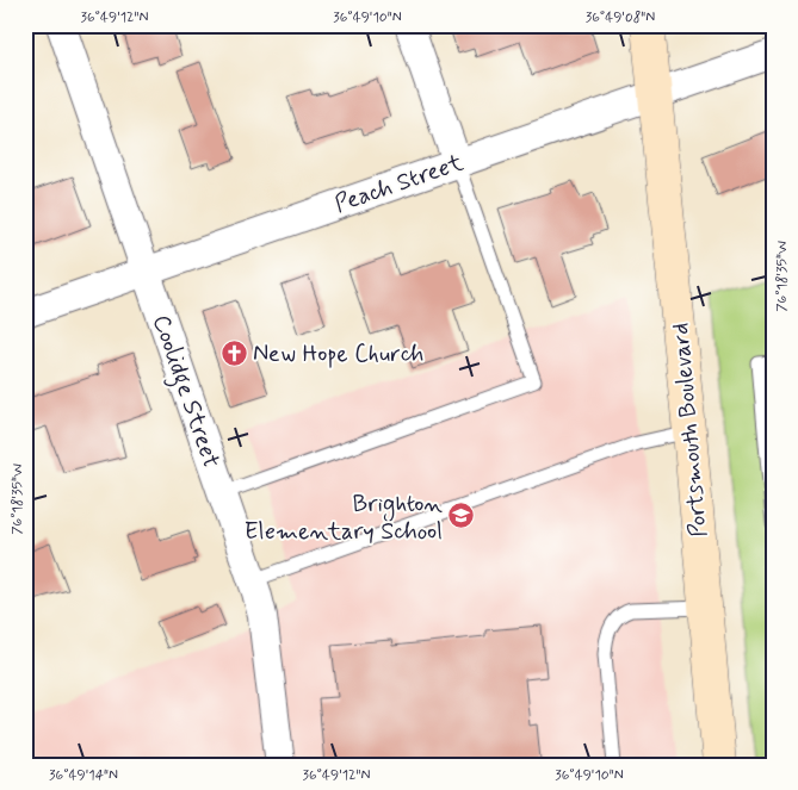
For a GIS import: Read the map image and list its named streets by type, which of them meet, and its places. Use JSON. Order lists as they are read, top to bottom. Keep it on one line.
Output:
{"streets":{"main road":["Portsmouth Boulevard"],"street":["Peach Street","Coolidge Street"]},"crossings":[["Peach Street","Coolidge Street"],["Peach Street","Portsmouth Boulevard"]],"places":{"church":["New Hope Church"],"school or university":["Brighton Elementary School"]},"coordinates":["36°49'12\"N","36°49'10\"N","36°49'08\"N","76°18'35\"W","36°49'14\"N"]}
